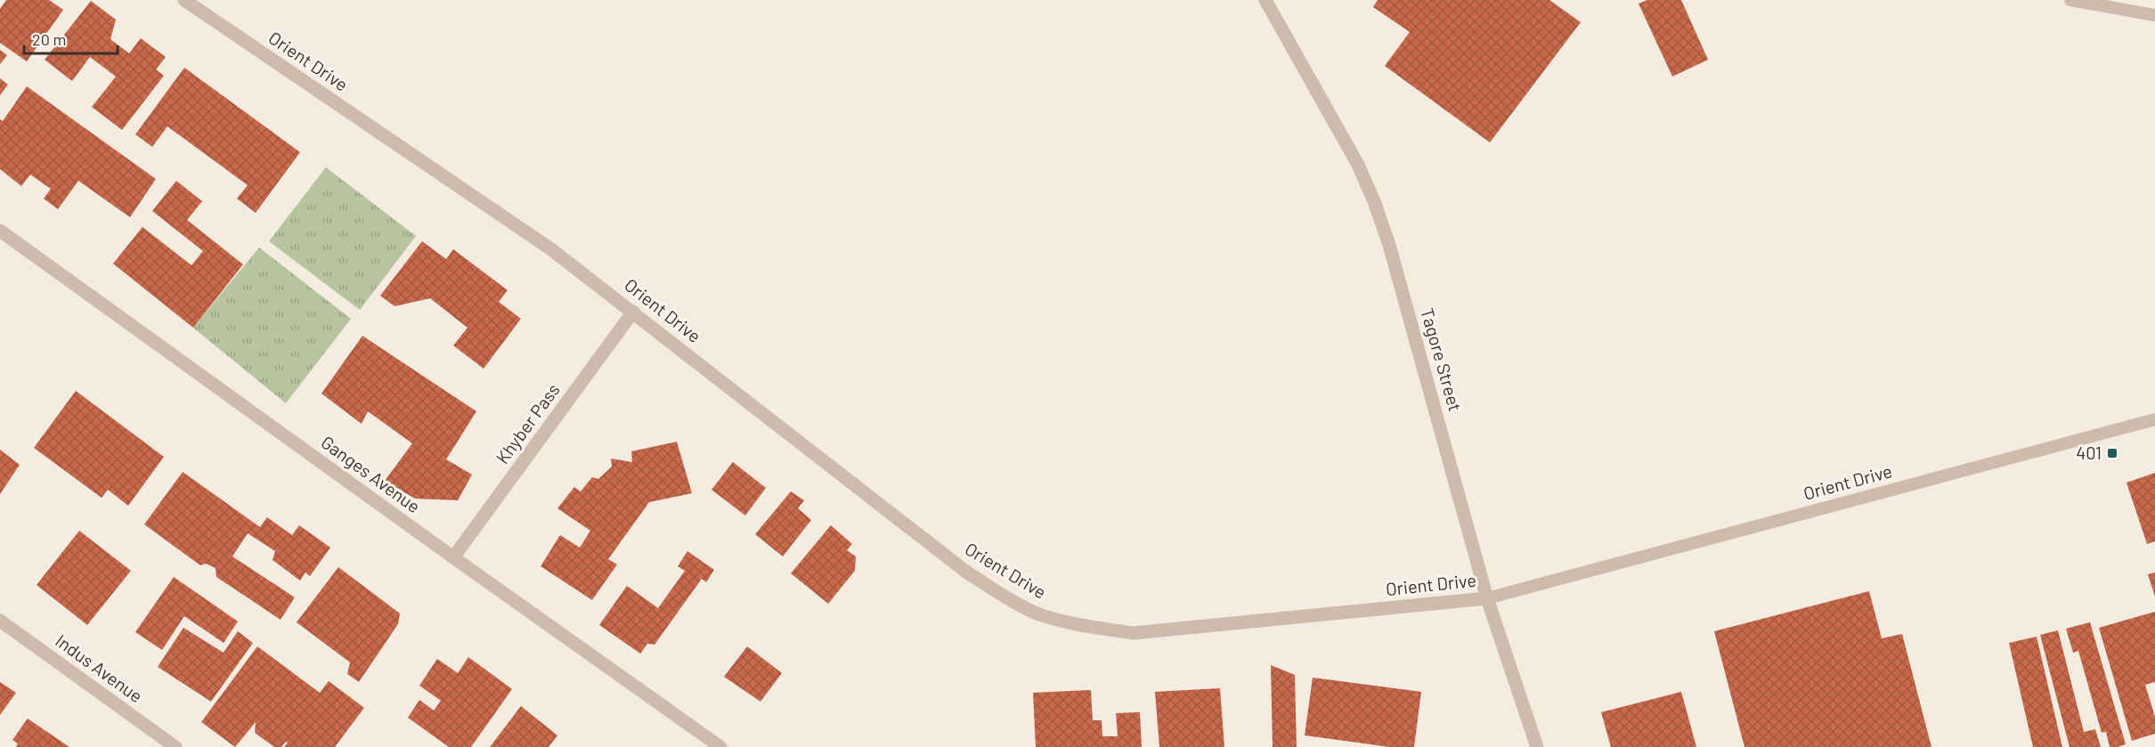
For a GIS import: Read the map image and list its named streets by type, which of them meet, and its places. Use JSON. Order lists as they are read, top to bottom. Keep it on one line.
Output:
{"streets":{"street":["Orient Drive","Tagore Street","Khyber Pass","Ganges Avenue","Indus Avenue"]},"crossings":[["Orient Drive","Tagore Street"],["Orient Drive","Khyber Pass"],["Khyber Pass","Ganges Avenue"]],"places":{"transit":["401"]},"scale_bar":"20 m"}
